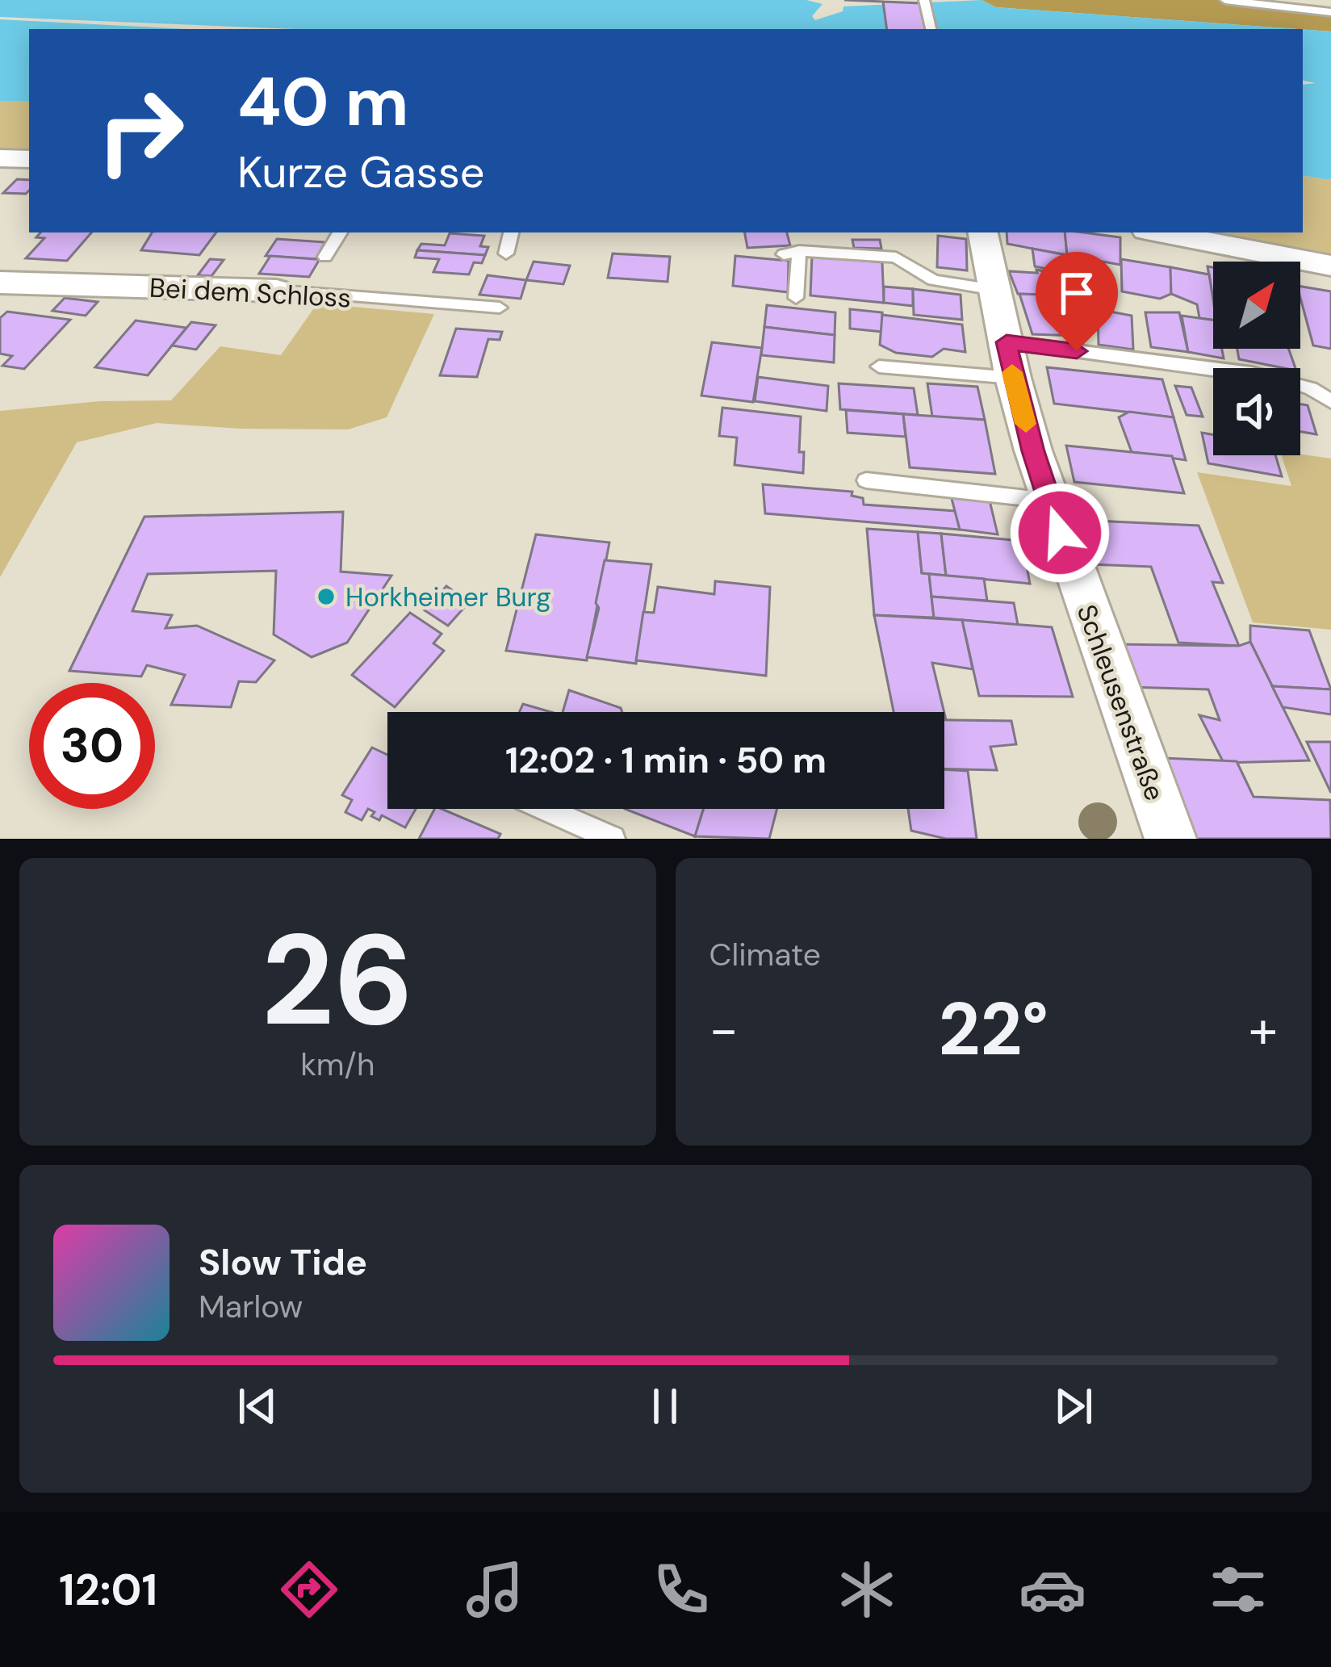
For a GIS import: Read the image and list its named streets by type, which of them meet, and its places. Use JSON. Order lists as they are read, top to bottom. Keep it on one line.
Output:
{"streets":{"street":["Bei dem Schloss","Schleusenstraße"]},"places":["Horkheimer Burg"],"north":"top right","page":{"turn":["40 m","Kurze Gasse"],"limit":"30","trip":"12:02 · 1 min · 50 m","tile":[["26","km/h"],"Climate"],"heat":["−","22°","+"],"song":["Slow Tide","Marlow"],"tabs":"12:01"}}
